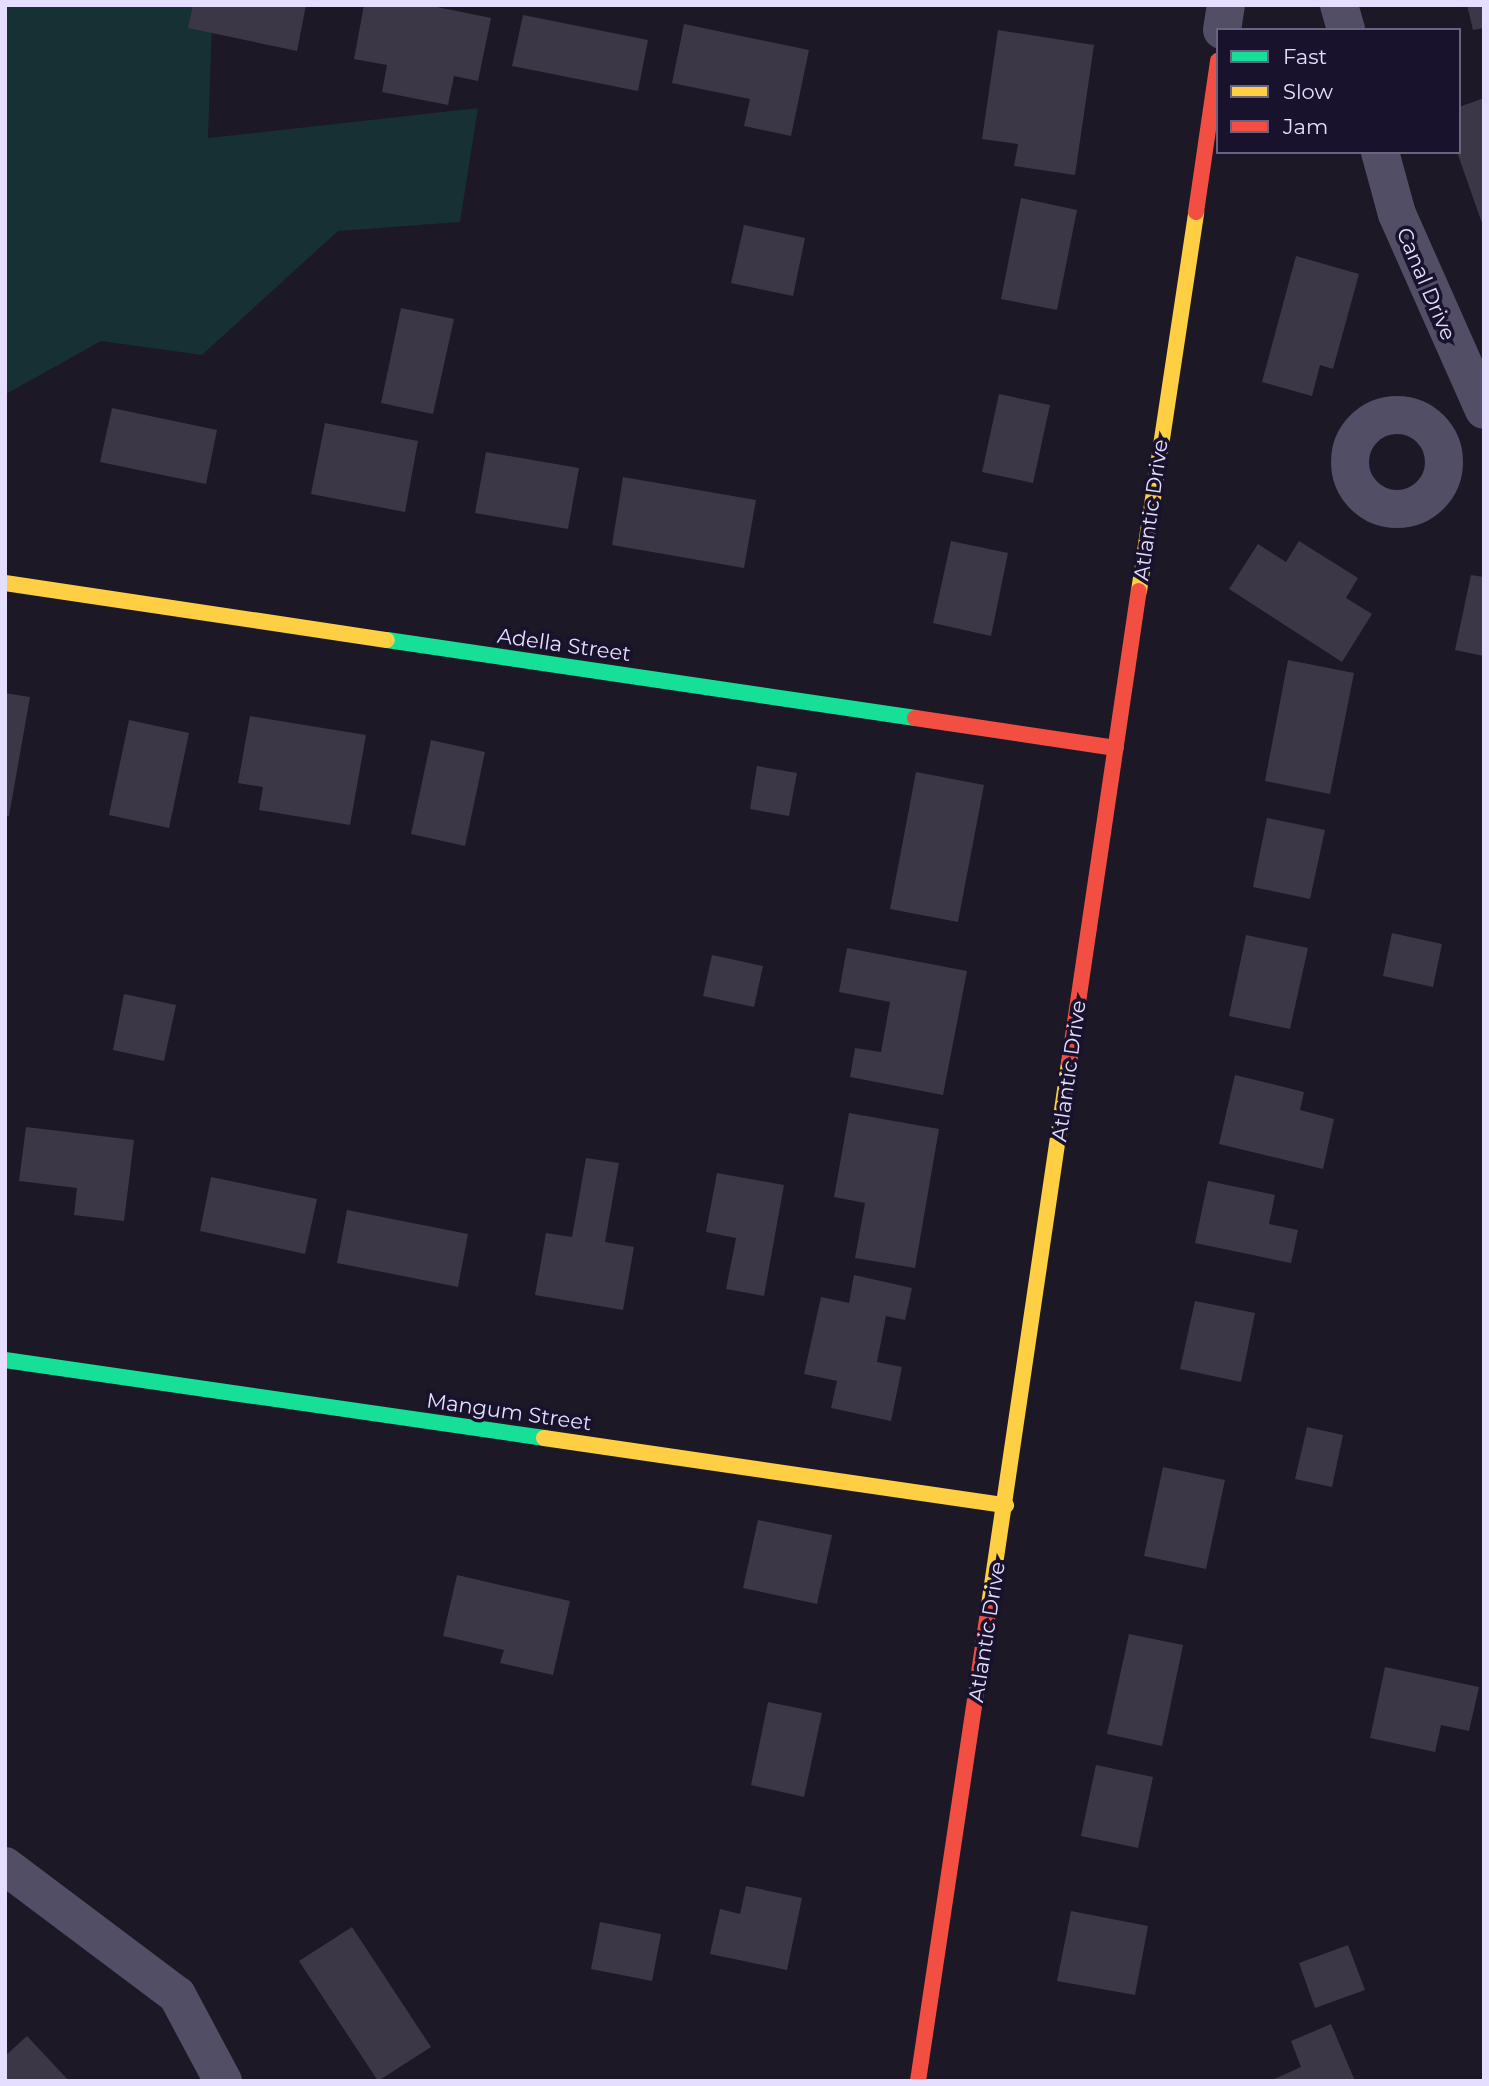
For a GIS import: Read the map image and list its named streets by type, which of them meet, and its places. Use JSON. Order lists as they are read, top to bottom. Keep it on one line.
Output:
{"streets":{"street":["Canal Drive","Atlantic Drive","Adella Street","Mangum Street"]},"crossings":[["Atlantic Drive","Adella Street"],["Atlantic Drive","Mangum Street"]],"legend":["Fast","Slow","Jam"]}
